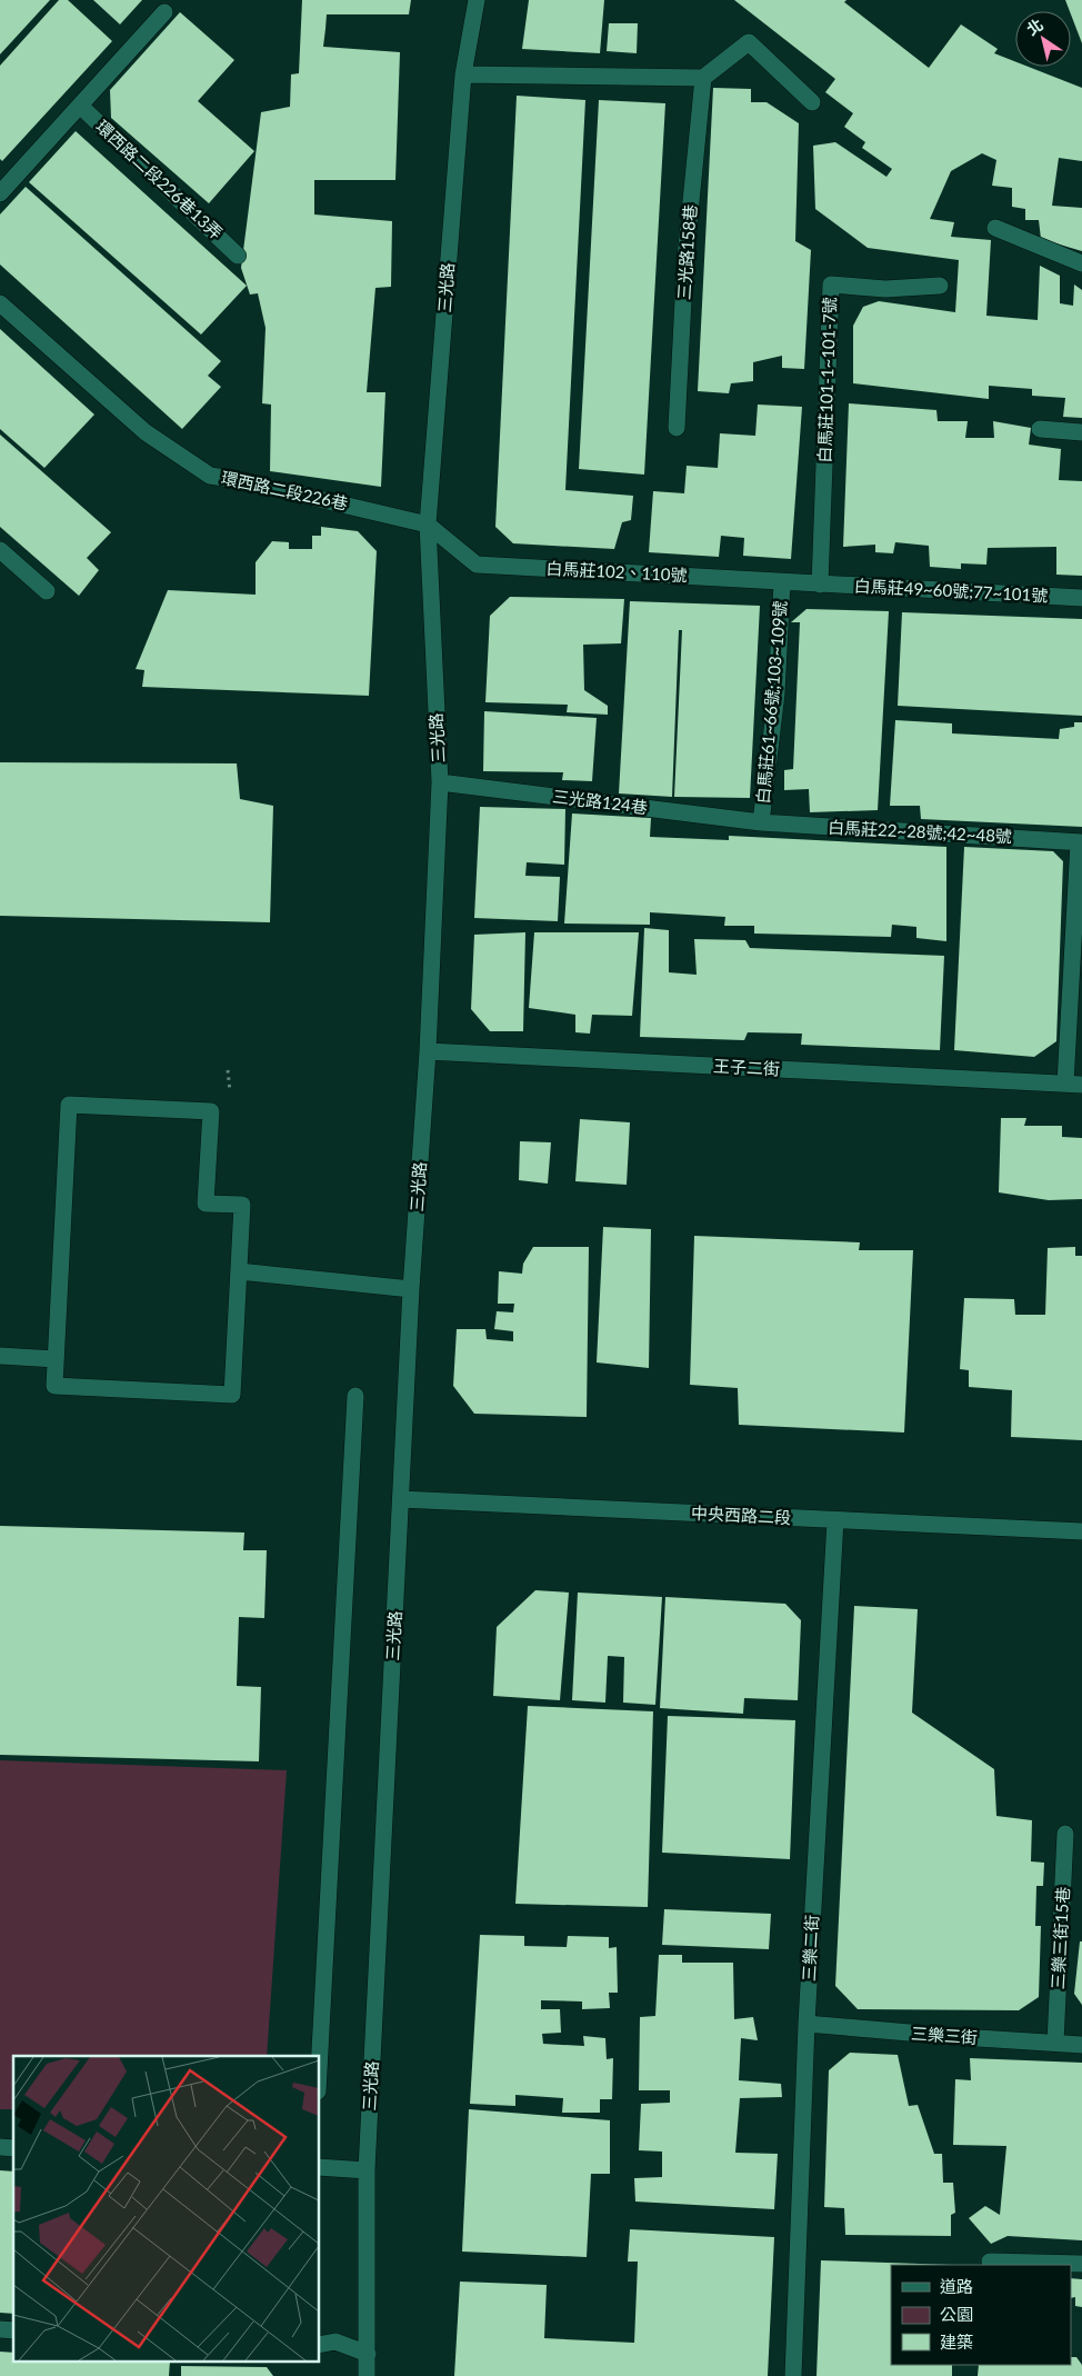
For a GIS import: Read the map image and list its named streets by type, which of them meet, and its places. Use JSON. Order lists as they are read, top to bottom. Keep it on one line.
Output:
{"streets":{"street":["環西路二段226巷13弄","三光路158巷","三光路","白馬莊101-1~101-7號","環西路二段226巷","白馬莊102、110號","白馬莊49~60號;77~101號","白馬莊61~66號;103~109號","三光路124巷","白馬莊22~28號;42~48號","王子二街","中央西路二段","三樂三街15巷","三樂二街","三樂三街"]},"crossings":[["三光路","環西路二段226巷"],["三光路","白馬莊102、110號"],["三光路","三光路124巷"],["三光路","王子二街"],["三光路","中央西路二段"],["白馬莊101-1~101-7號","白馬莊102、110號"],["白馬莊101-1~101-7號","白馬莊49~60號;77~101號"],["環西路二段226巷","白馬莊102、110號"],["白馬莊102、110號","白馬莊49~60號;77~101號"],["白馬莊102、110號","白馬莊61~66號;103~109號"],["白馬莊61~66號;103~109號","三光路124巷"],["白馬莊61~66號;103~109號","白馬莊22~28號;42~48號"],["三光路124巷","白馬莊22~28號;42~48號"],["中央西路二段","三樂二街"],["三樂三街15巷","三樂三街"],["三樂二街","三樂三街"]],"legend":["道路","公園","建築"],"north":"top left"}
